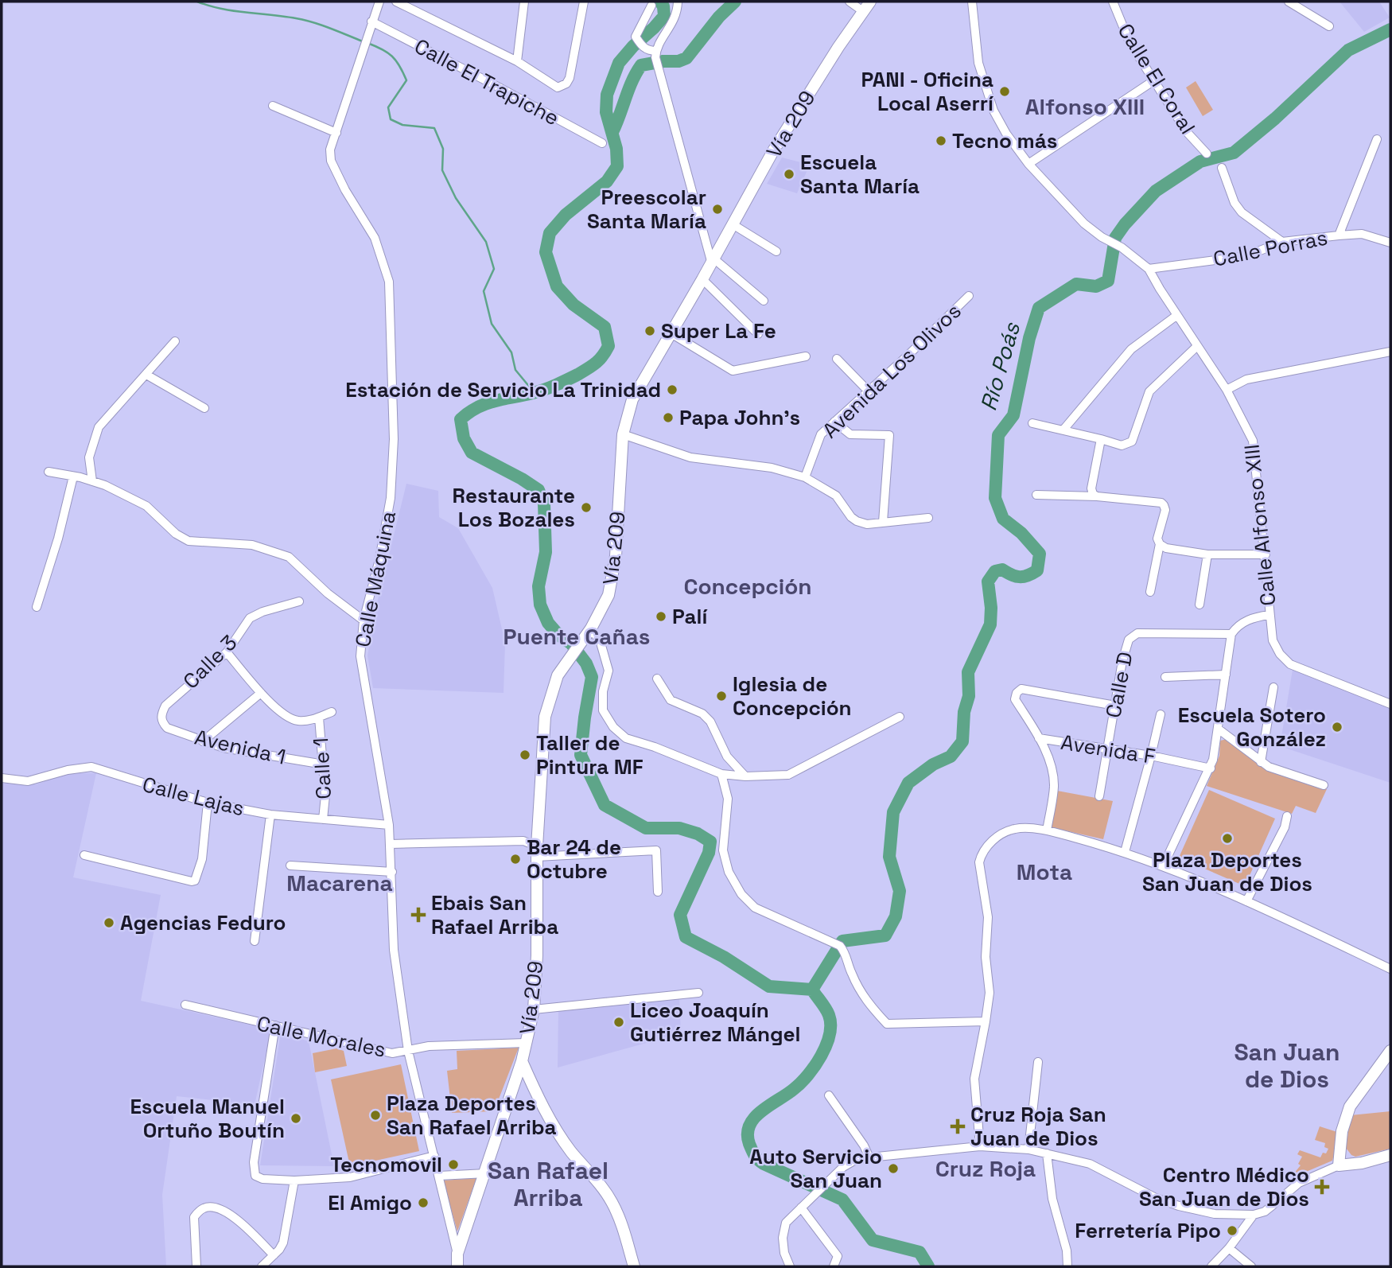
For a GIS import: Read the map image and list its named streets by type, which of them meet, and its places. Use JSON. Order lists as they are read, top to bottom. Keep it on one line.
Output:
{"streets":{"main road":["Vía 209"],"street":["Calle El Coral","Calle El Trapiche","Calle Porras","Avenida Los Olivos","Calle Alfonso XIII","Calle Máquina","Calle 3","Calle D","Avenida 1","Avenida F","Calle 1","Calle Lajas","Calle Morales"]},"crossings":[["Calle El Trapiche","Calle Máquina"],["Vía 209","Calle Máquina"],["Vía 209","Calle Morales"],["Calle Porras","Calle Alfonso XIII"],["Calle Máquina","Calle Lajas"],["Calle Máquina","Calle Morales"],["Calle 3","Avenida 1"],["Calle D","Avenida F"],["Avenida 1","Calle 1"],["Calle 1","Calle Lajas"]],"districts":["Alfonso XIII","Concepción","Puente Cañas","Mota","Macarena","San Juan de Dios","Cruz Roja","San Rafael Arriba"],"water":["Río Poás"],"places":{"other":["PANI - Oficina Local Aserrí","Tecno más","Escuela Santa María","Preescolar Santa María","Super La Fe","Estación de Servicio La Trinidad","Papa John's","Restaurante Los Bozales","Palí","Iglesia de Concepción","Escuela Sotero González","Taller de Pintura MF","Plaza Deportes San Juan de Dios","Bar 24 de Octubre","Agencias Feduro","Liceo Joaquín Gutiérrez Mángel","Plaza Deportes San Rafael Arriba","Escuela Manuel Ortuño Boutín","Tecnomovil","Auto Servicio San Juan","El Amigo","Ferretería Pipo"],"health":["Ebais San Rafael Arriba","Cruz Roja San Juan de Dios","Centro Médico San Juan de Dios"]}}
